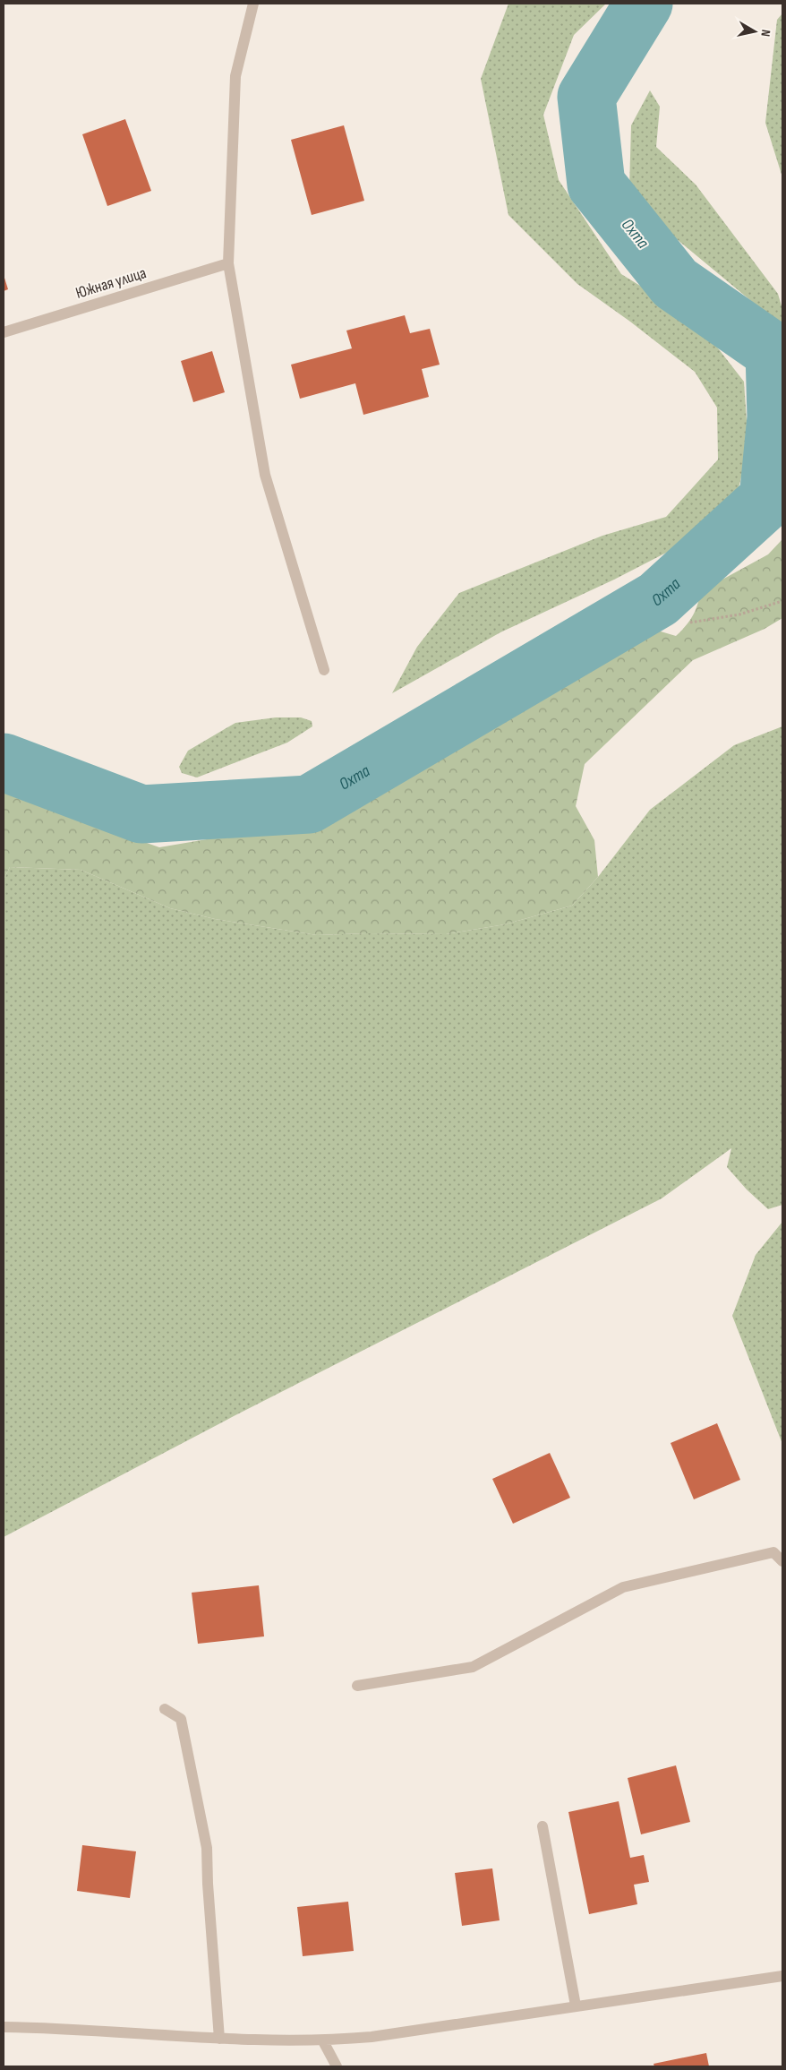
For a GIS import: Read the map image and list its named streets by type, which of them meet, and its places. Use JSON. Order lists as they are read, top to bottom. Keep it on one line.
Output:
{"streets":{"street":["Южная улица"]},"water":["Охта"],"north":"right"}
